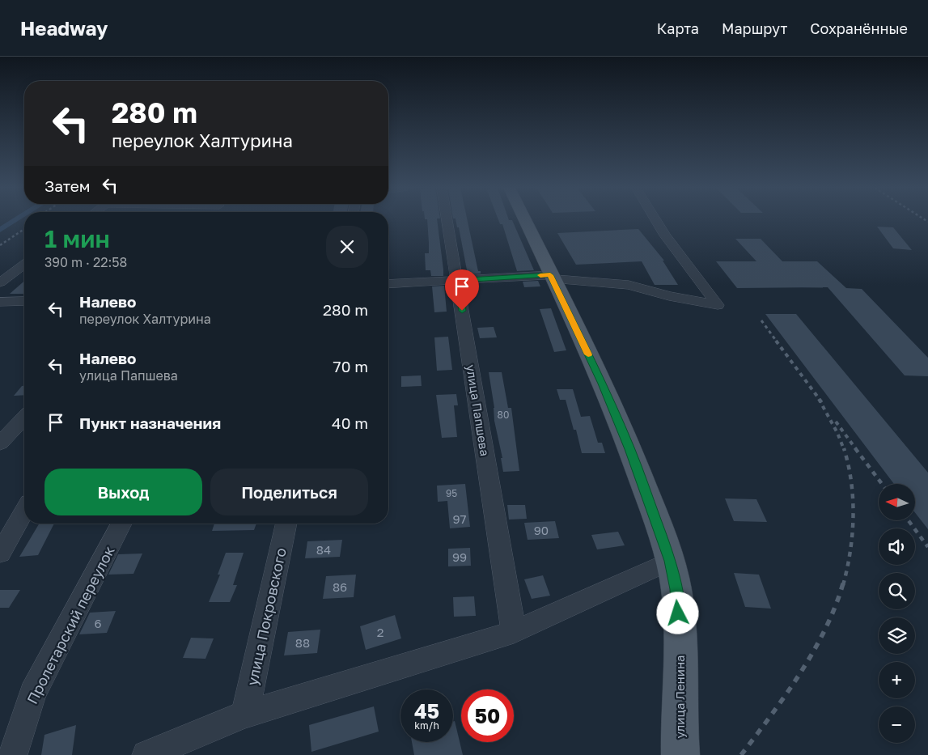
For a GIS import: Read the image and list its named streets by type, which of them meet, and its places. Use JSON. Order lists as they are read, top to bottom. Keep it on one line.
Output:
{"streets":{"main road":["улица Ленина"],"street":["улица Папшева","улица Покровского","Пролетарский переулок"]},"house_numbers":["80","95","97","90","84","99","86","6","2","88"],"north":"left","page":{"header":"Headway","nav":["Карта","Маршрут","Сохранённые"],"turn":["280 m","переулок Халтурина"],"then":"Затем","heading":["1 мин","390 m · 22:58"],"list":[{"name":"Налево","note":"переулок Халтурина","value":"280 m"},{"name":"Налево","note":"улица Папшева","value":"70 m"},{"name":"Пункт назначения","value":"40 m"}],"buttons":["Выход","Поделиться"],"map_buttons":["+","−"],"speed":"45 km/h","limit":"50"}}
